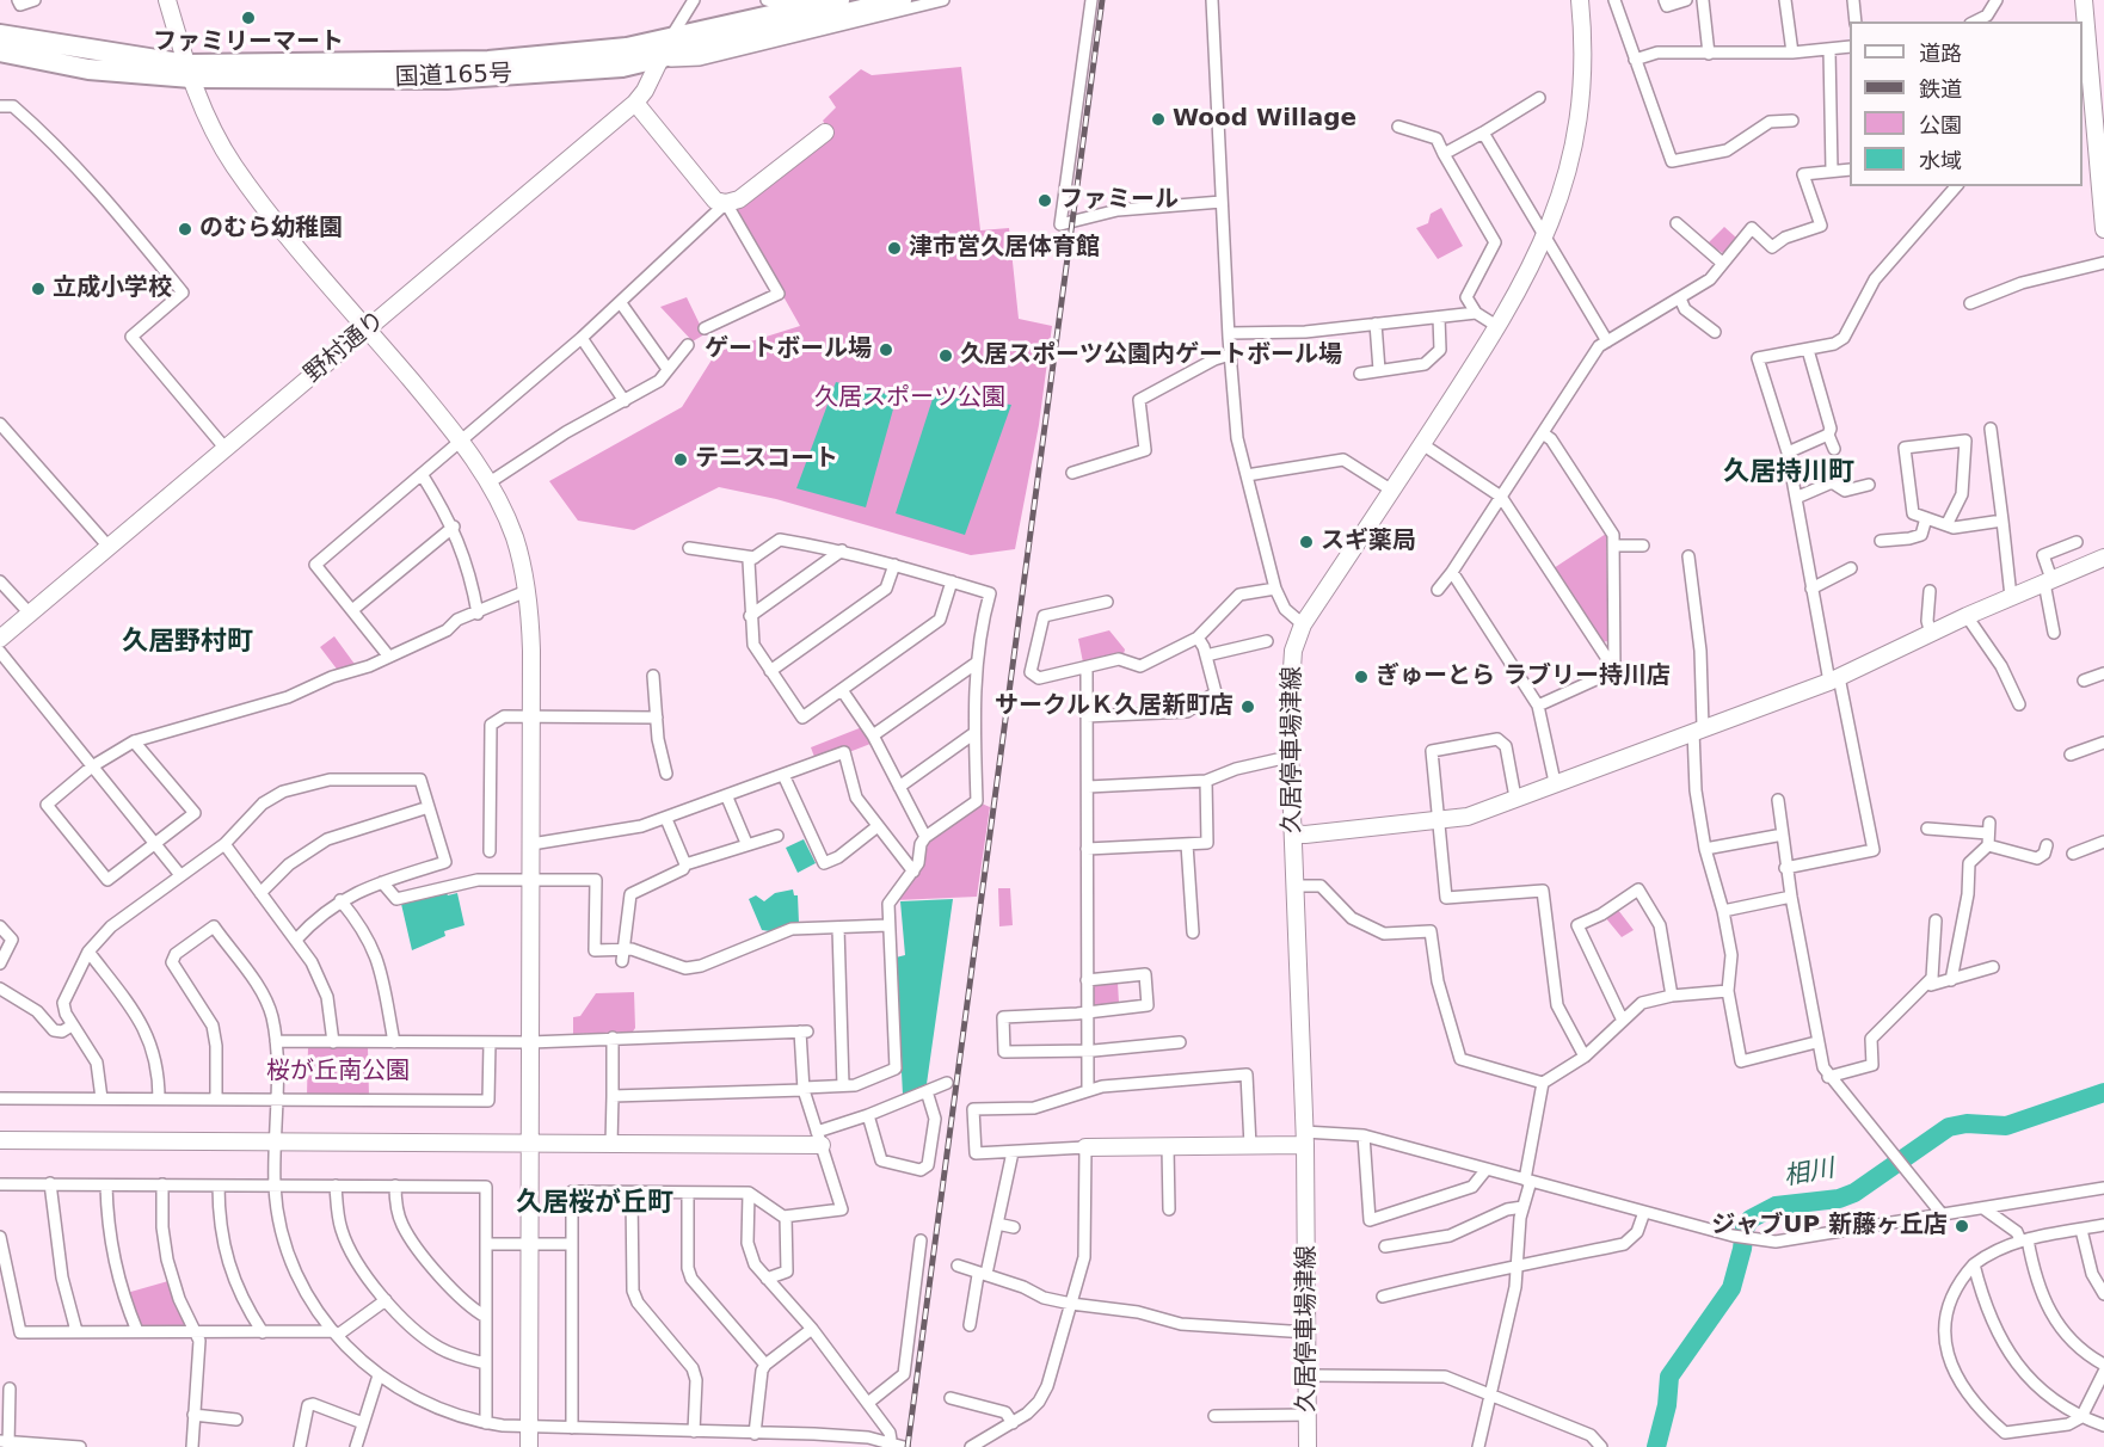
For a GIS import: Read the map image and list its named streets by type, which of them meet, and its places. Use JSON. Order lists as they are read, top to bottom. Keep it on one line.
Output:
{"streets":{"highway":["国道165号"],"street":["野村通り","久居停車場津線"]},"crossings":[["国道165号","野村通り"]],"districts":["久居持川町","久居野村町","久居桜が丘町"],"water":["相川"],"parks":["久居スポーツ公園","桜が丘南公園"],"places":["ファミリーマート","Wood Willage","ファミール","のむら幼稚園","津市営久居体育館","立成小学校","ゲートボール場","久居スポーツ公園内ゲートボール場","テニスコート","スギ薬局","ぎゅーとら ラブリー持川店","サークルＫ久居新町店","ジャブUP 新藤ヶ丘店"],"legend":["道路","鉄道","公園","水域"]}
